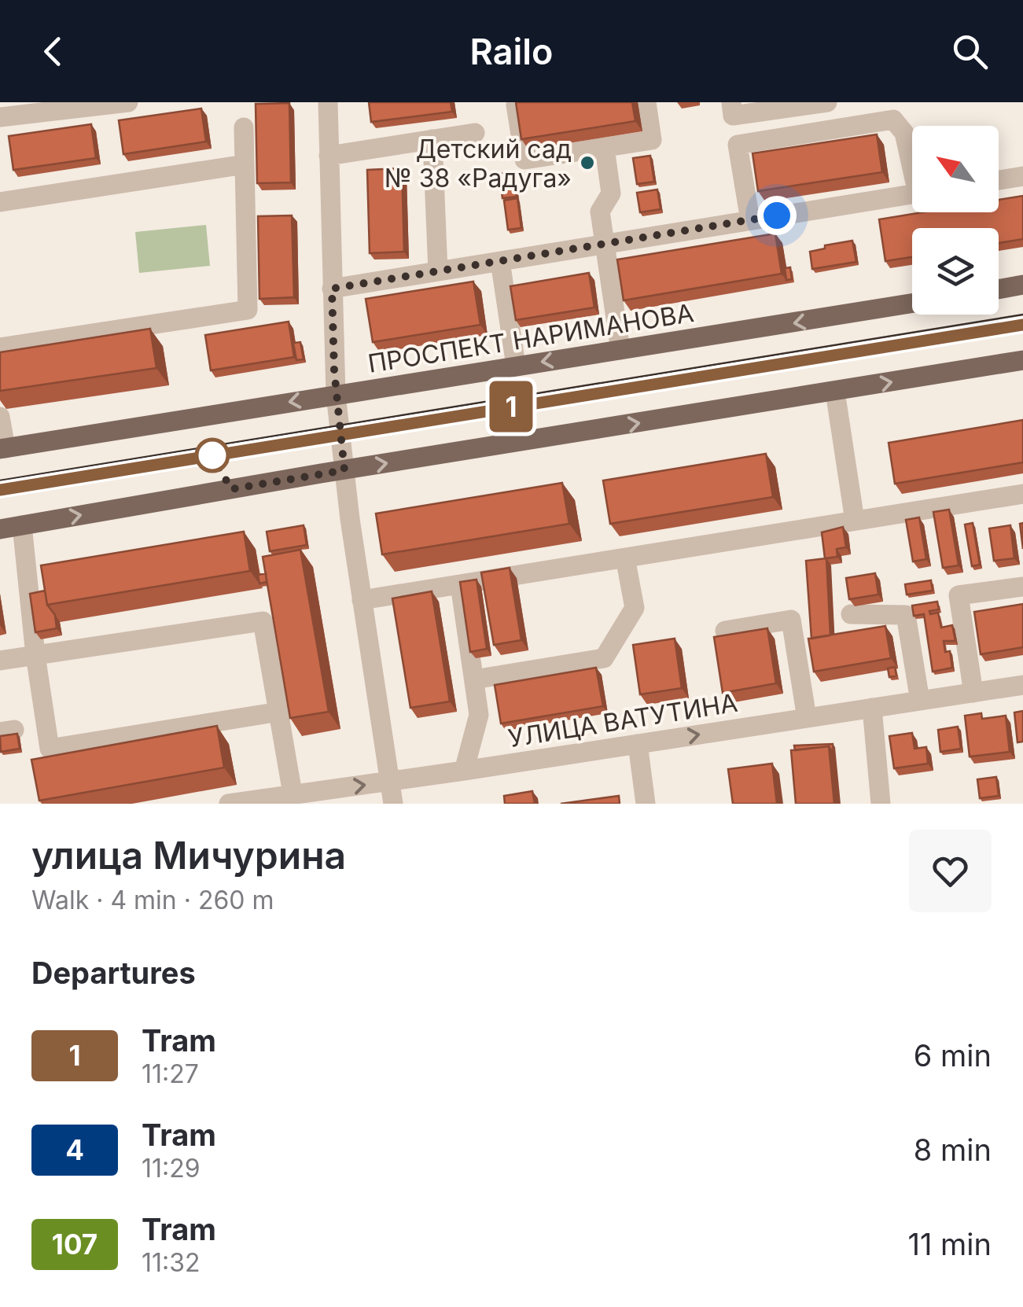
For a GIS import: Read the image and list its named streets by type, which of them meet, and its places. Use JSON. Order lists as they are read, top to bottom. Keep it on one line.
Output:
{"streets":{"main road":["ПРОСПЕКТ НАРИМАНОВА"],"street":["УЛИЦА ВАТУТИНА"]},"places":["Детский сад № 38 «Радуга»"],"lines":["tram line 1"],"north":"top left","page":{"header":"Railo","on_map":"1","heading":[["улица Мичурина","Walk · 4 min · 260 m"],"Departures"],"list":[{"mark":"1","name":"Tram","note":"11:27","value":"6 min"},{"mark":"4","name":"Tram","note":"11:29","value":"8 min"},{"mark":"107","name":"Tram","note":"11:32","value":"11 min"}]}}
